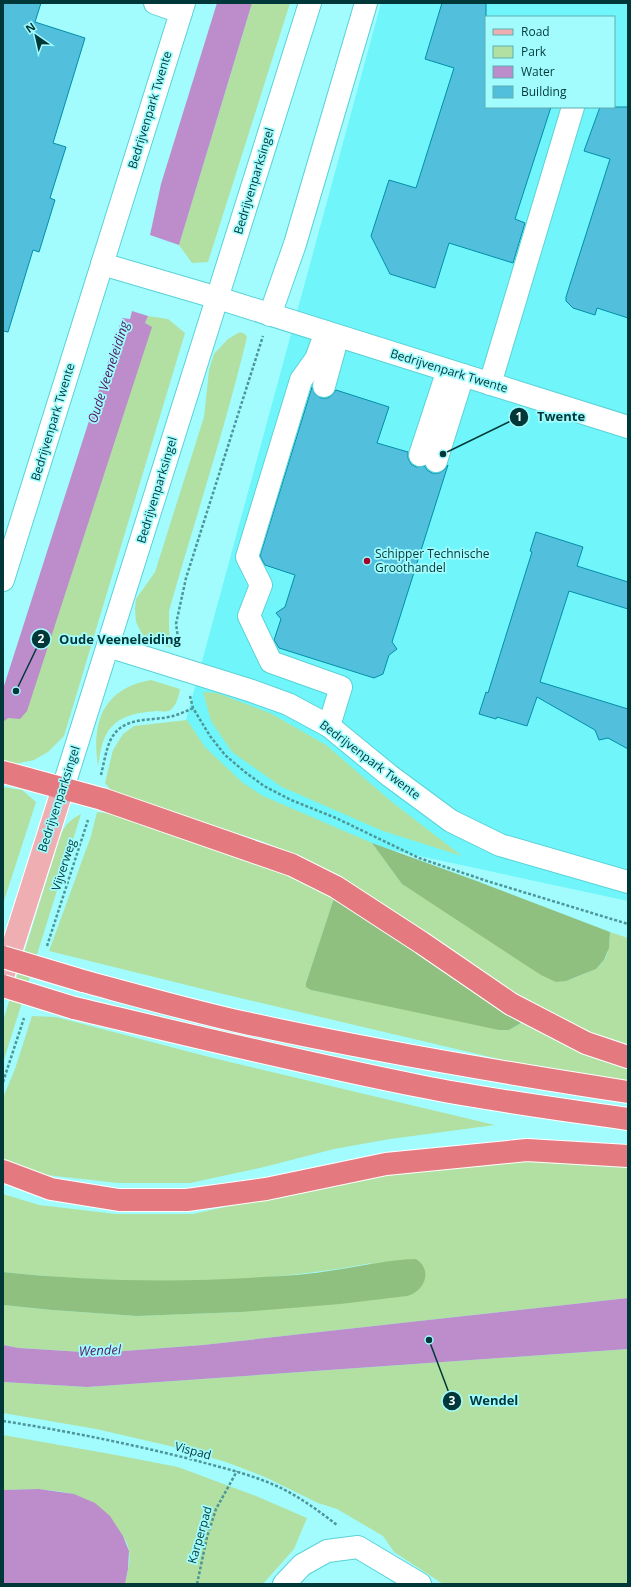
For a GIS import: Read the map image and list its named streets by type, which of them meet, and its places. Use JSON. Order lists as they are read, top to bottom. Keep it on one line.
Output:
{"streets":{"main road":["Bedrijvenparksingel"],"street":["Bedrijvenpark Twente"],"path":["Vijverweg","Vispad","Karperpad"]},"crossings":[["Bedrijvenpark Twente","Bedrijvenparksingel"],["Vispad","Karperpad"]],"water":["Oude Veeneleiding","Wendel"],"places":["Twente","Schipper Technische Groothandel","Oude Veeneleiding","Wendel"],"legend":["Road","Park","Water","Building"],"north":"top left"}
